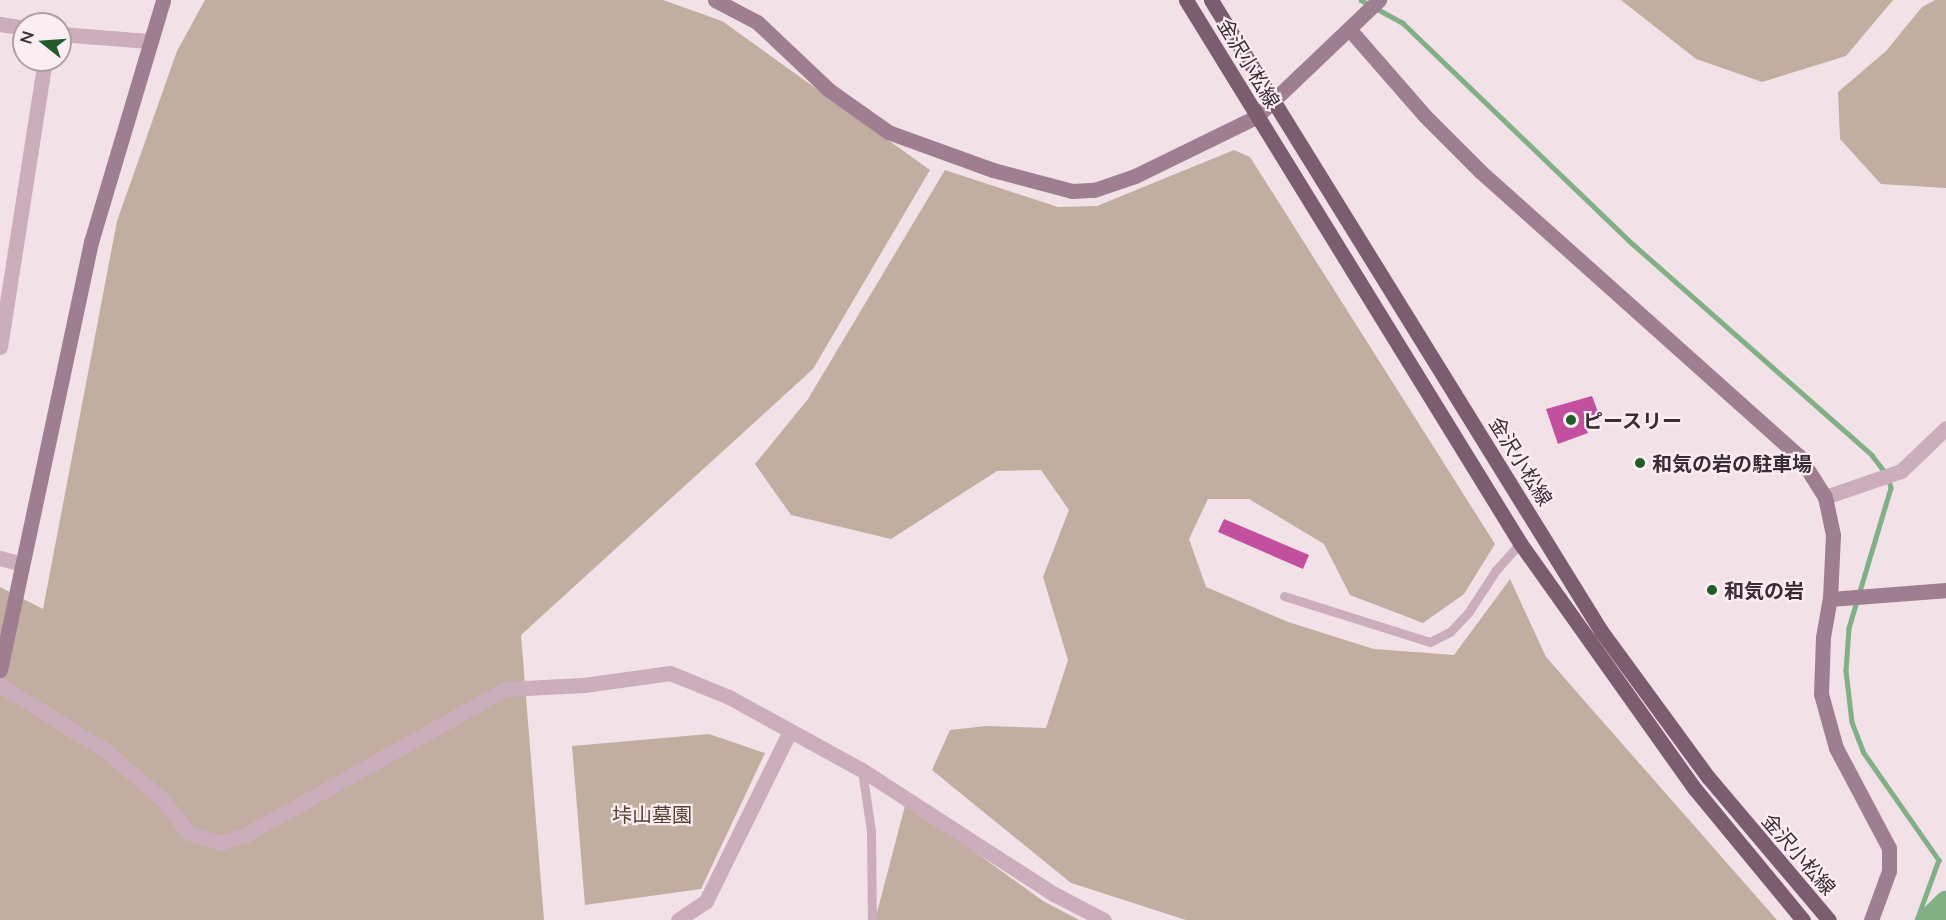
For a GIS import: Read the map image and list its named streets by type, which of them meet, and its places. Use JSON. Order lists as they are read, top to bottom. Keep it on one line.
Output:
{"streets":{"main road":["金沢小松線"]},"parks":["垰山墓園"],"places":["ピースリー","和気の岩の駐車場","和気の岩"],"north":"left"}
